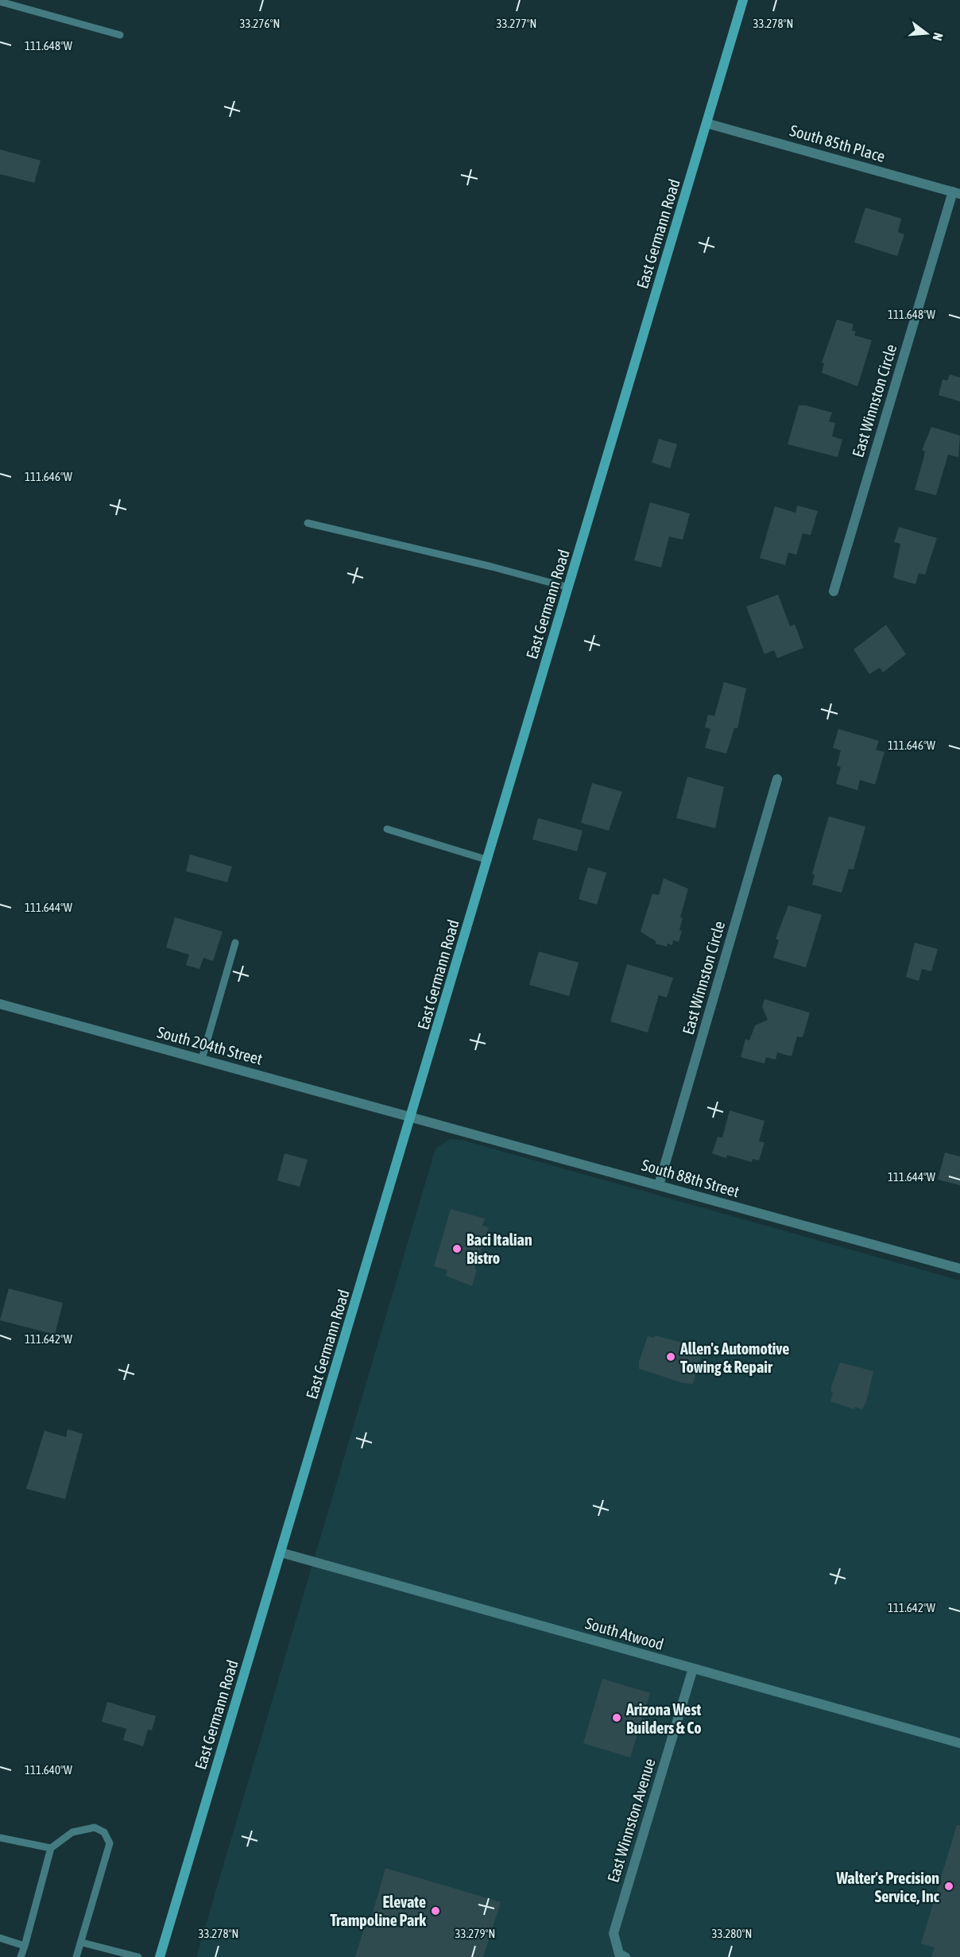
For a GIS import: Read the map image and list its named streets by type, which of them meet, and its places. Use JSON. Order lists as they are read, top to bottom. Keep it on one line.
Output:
{"streets":{"street":["South 85th Place","East Germann Road","East Winnston Circle","South 204th Street","South 88th Street","South Atwood","East Winnston Avenue"]},"crossings":[["South 85th Place","East Germann Road"],["South 85th Place","East Winnston Circle"],["East Germann Road","South 204th Street"],["East Germann Road","South 88th Street"],["East Germann Road","South Atwood"],["East Winnston Circle","South 88th Street"],["South 204th Street","South 88th Street"],["South Atwood","East Winnston Avenue"]],"places":["Baci Italian Bistro","Allen's Automotive Towing & Repair","Arizona West Builders & Co","Walter's Precision Service, Inc","Elevate Trampoline Park"],"north":"right","coordinates":["33.276°N","33.277°N","33.278°N","111.648°W","111.646°W","111.644°W","111.642°W","111.640°W","33.279°N","33.280°N"]}
